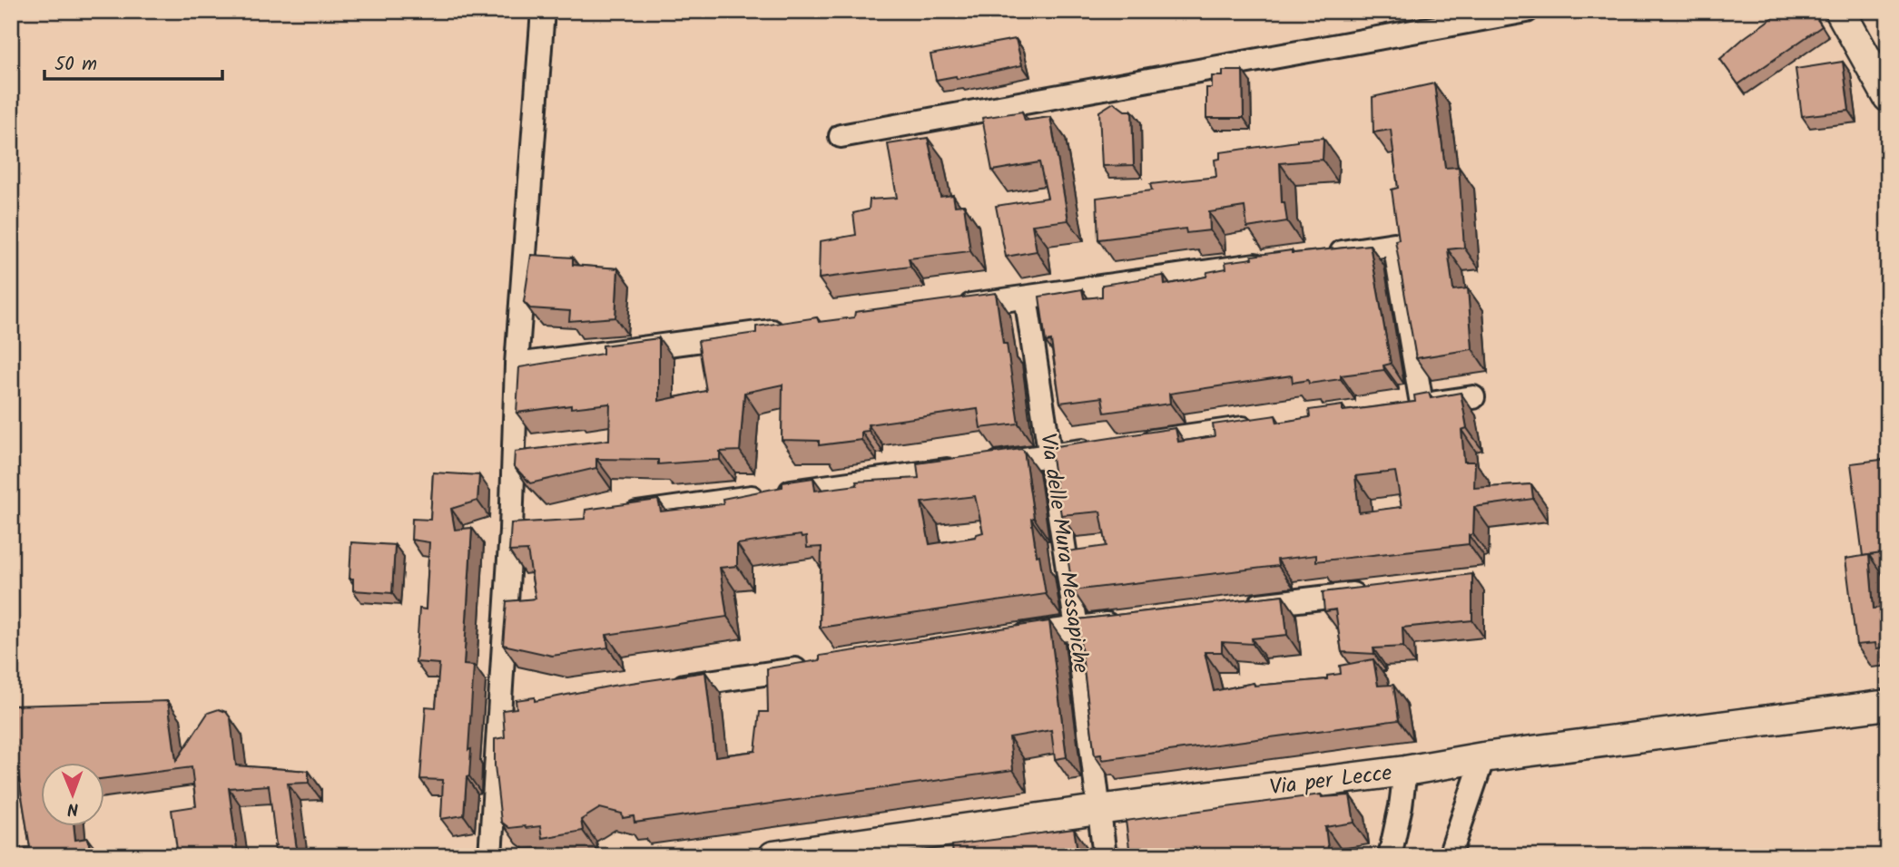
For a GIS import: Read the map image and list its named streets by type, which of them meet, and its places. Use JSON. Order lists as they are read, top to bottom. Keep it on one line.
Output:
{"streets":{"street":["Via delle Mura Messapiche","Via per Lecce"]},"crossings":[["Via delle Mura Messapiche","Via per Lecce"]],"scale_bar":"50 m","north":"bottom"}
